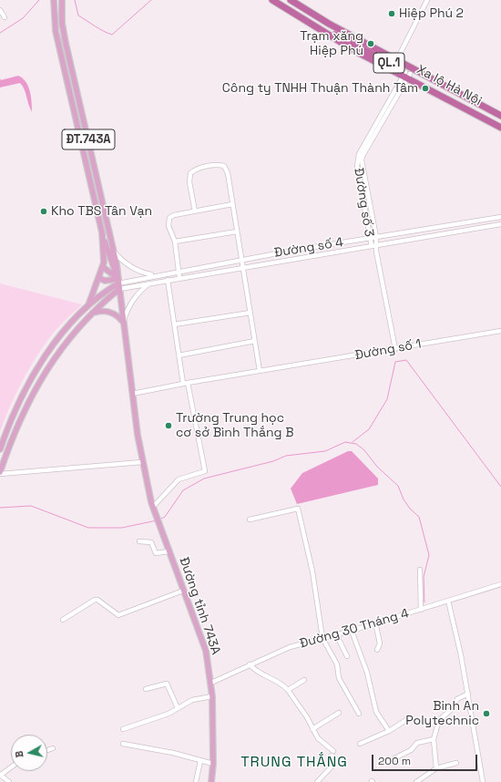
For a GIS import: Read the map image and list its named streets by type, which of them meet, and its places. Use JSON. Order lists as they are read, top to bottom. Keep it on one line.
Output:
{"streets":{"highway":["QL.1","Xa lộ Hà Nội"],"main road":["ĐT.743A","Đường tỉnh 743A"],"street":["Đường số 3","Đường số 4","Đường số 1","Đường 30 Tháng 4"]},"crossings":[["Xa lộ Hà Nội","Đường số 3"],["ĐT.743A","Đường số 4"],["ĐT.743A","Đường số 1"],["ĐT.743A","Đường tỉnh 743A"],["Đường số 3","Đường số 4"],["Đường số 3","Đường số 1"],["Đường tỉnh 743A","Đường 30 Tháng 4"]],"districts":["TRUNG THẮNG"],"places":["Hiệp Phú 2","Trạm xăng Hiệp Phú","Công ty TNHH Thuận Thành Tâm","Kho TBS Tân Vạn","Trường Trung học cơ sở Bình Thắng B","Binh An Polytechnic"],"scale_bar":"200 m","north":"left"}
